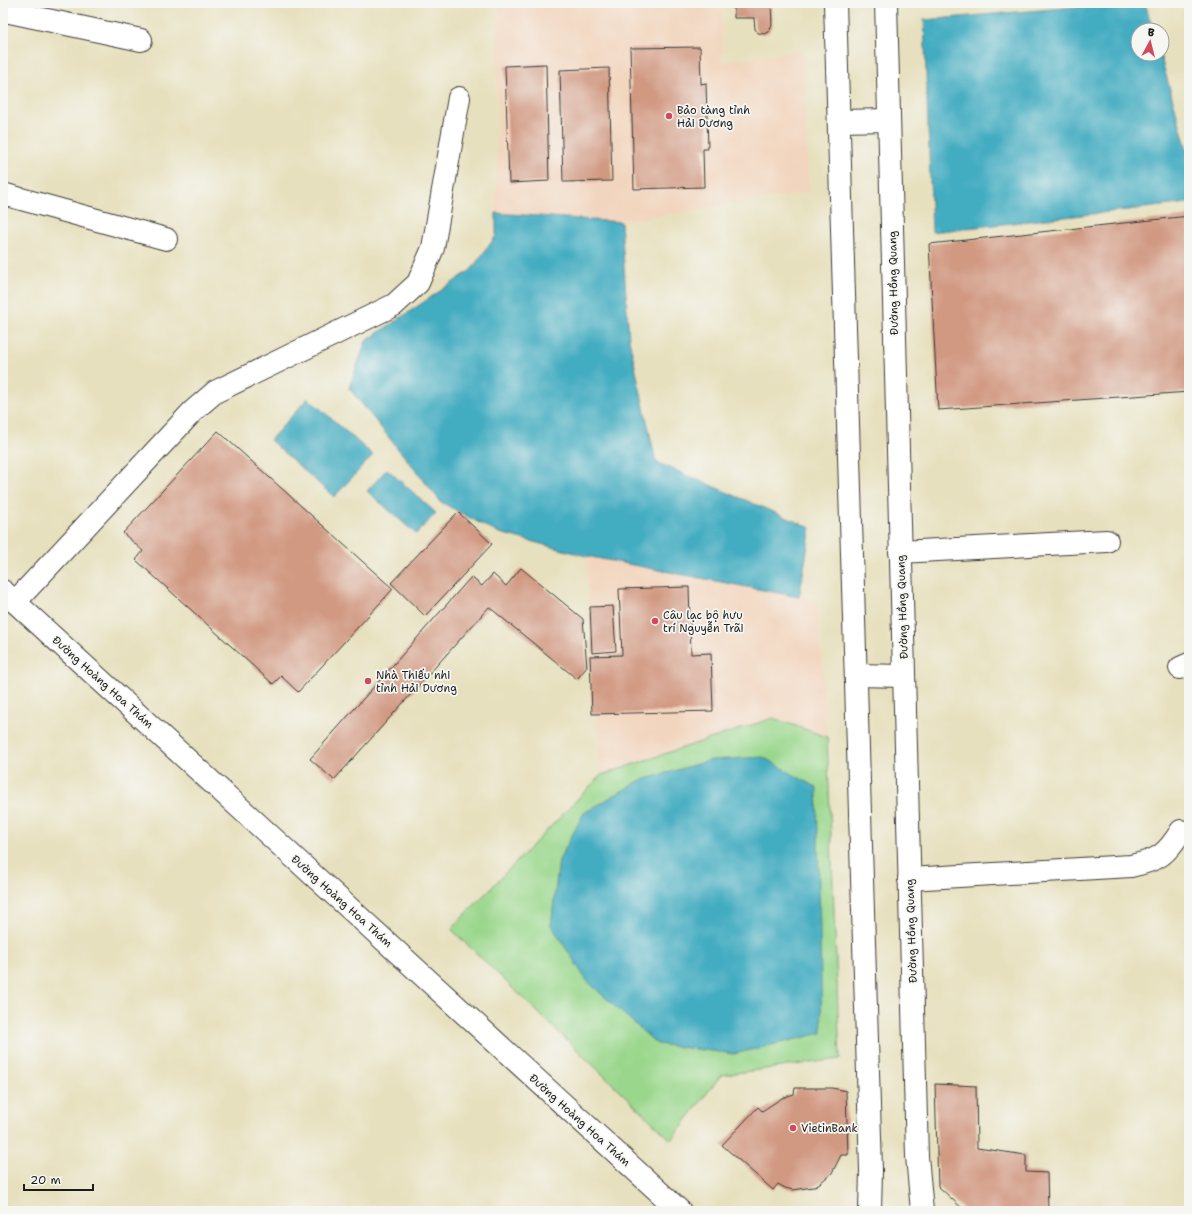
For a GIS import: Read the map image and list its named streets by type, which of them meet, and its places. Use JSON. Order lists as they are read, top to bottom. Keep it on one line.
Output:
{"streets":{"street":["Đường Hồng Quang","Đường Hoàng Hoa Thám"]},"places":["Bảo tàng tỉnh Hải Dương","Câu lạc bộ hưu trí Nguyễn Trãi","Nhà Thiếu nhi tỉnh Hải Dương","VietinBank"],"scale_bar":"20 m","north":"top"}
